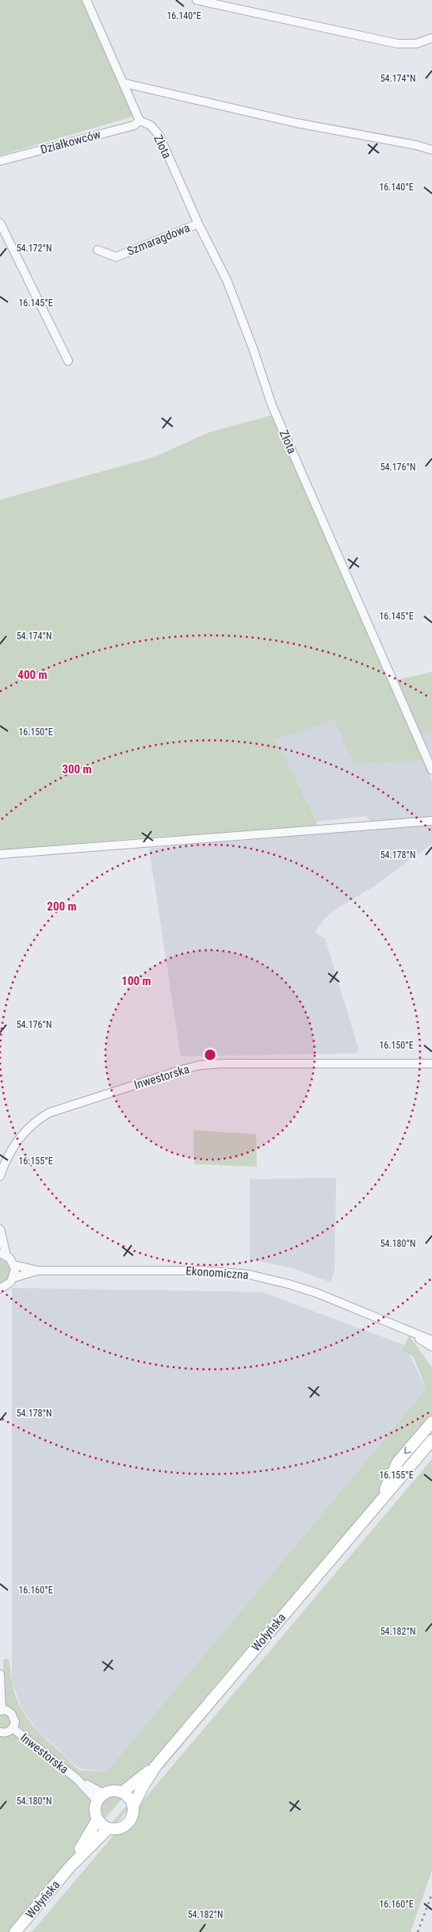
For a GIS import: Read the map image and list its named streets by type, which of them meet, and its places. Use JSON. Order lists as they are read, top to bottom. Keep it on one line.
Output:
{"streets":{"main road":["Wołyńska"],"street":["Działkowców","Złota","Szmaragdowa","Inwestorska","Ekonomiczna"]},"crossings":[["Działkowców","Złota"],["Złota","Szmaragdowa"],["Inwestorska","Wołyńska"]],"coordinates":["16.140°E","54.174°N","54.172°N","16.145°E","54.176°N","16.150°E","54.178°N","16.155°E","54.180°N","16.160°E","54.182°N"],"rings":["400 m","300 m","200 m","100 m"]}
